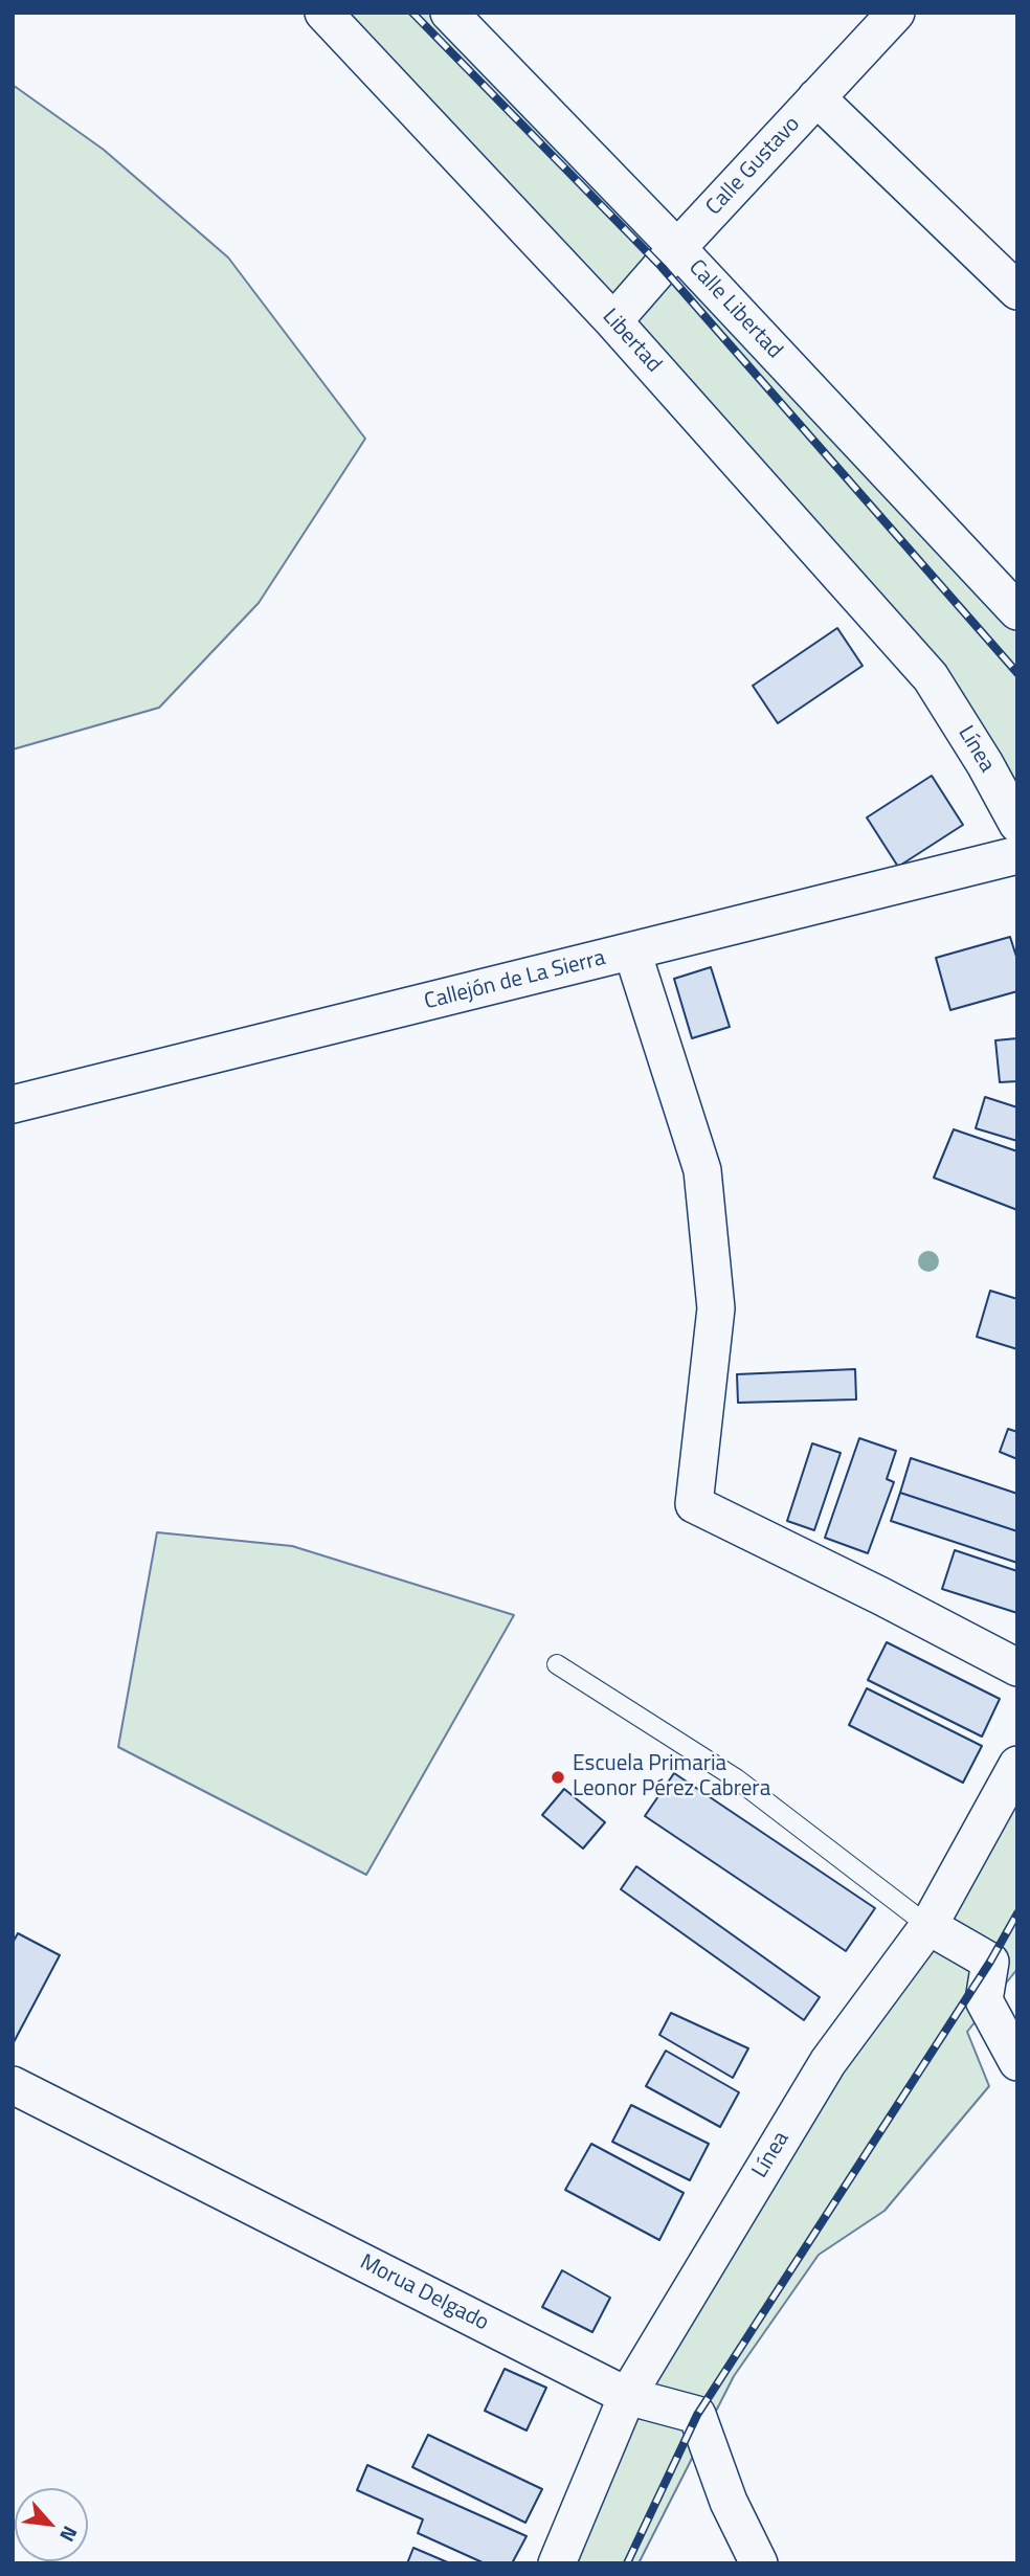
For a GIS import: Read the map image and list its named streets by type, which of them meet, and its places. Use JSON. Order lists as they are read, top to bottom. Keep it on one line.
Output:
{"streets":{"street":["Calle Gustavo","Calle Libertad","Libertad","Línea","Callejón de La Sierra","Morua Delgado"]},"crossings":[["Calle Gustavo","Calle Libertad"],["Calle Gustavo","Libertad"],["Libertad","Línea"],["Línea","Morua Delgado"]],"places":["Escuela Primaria Leonor Pérez Cabrera"],"north":"bottom right"}
